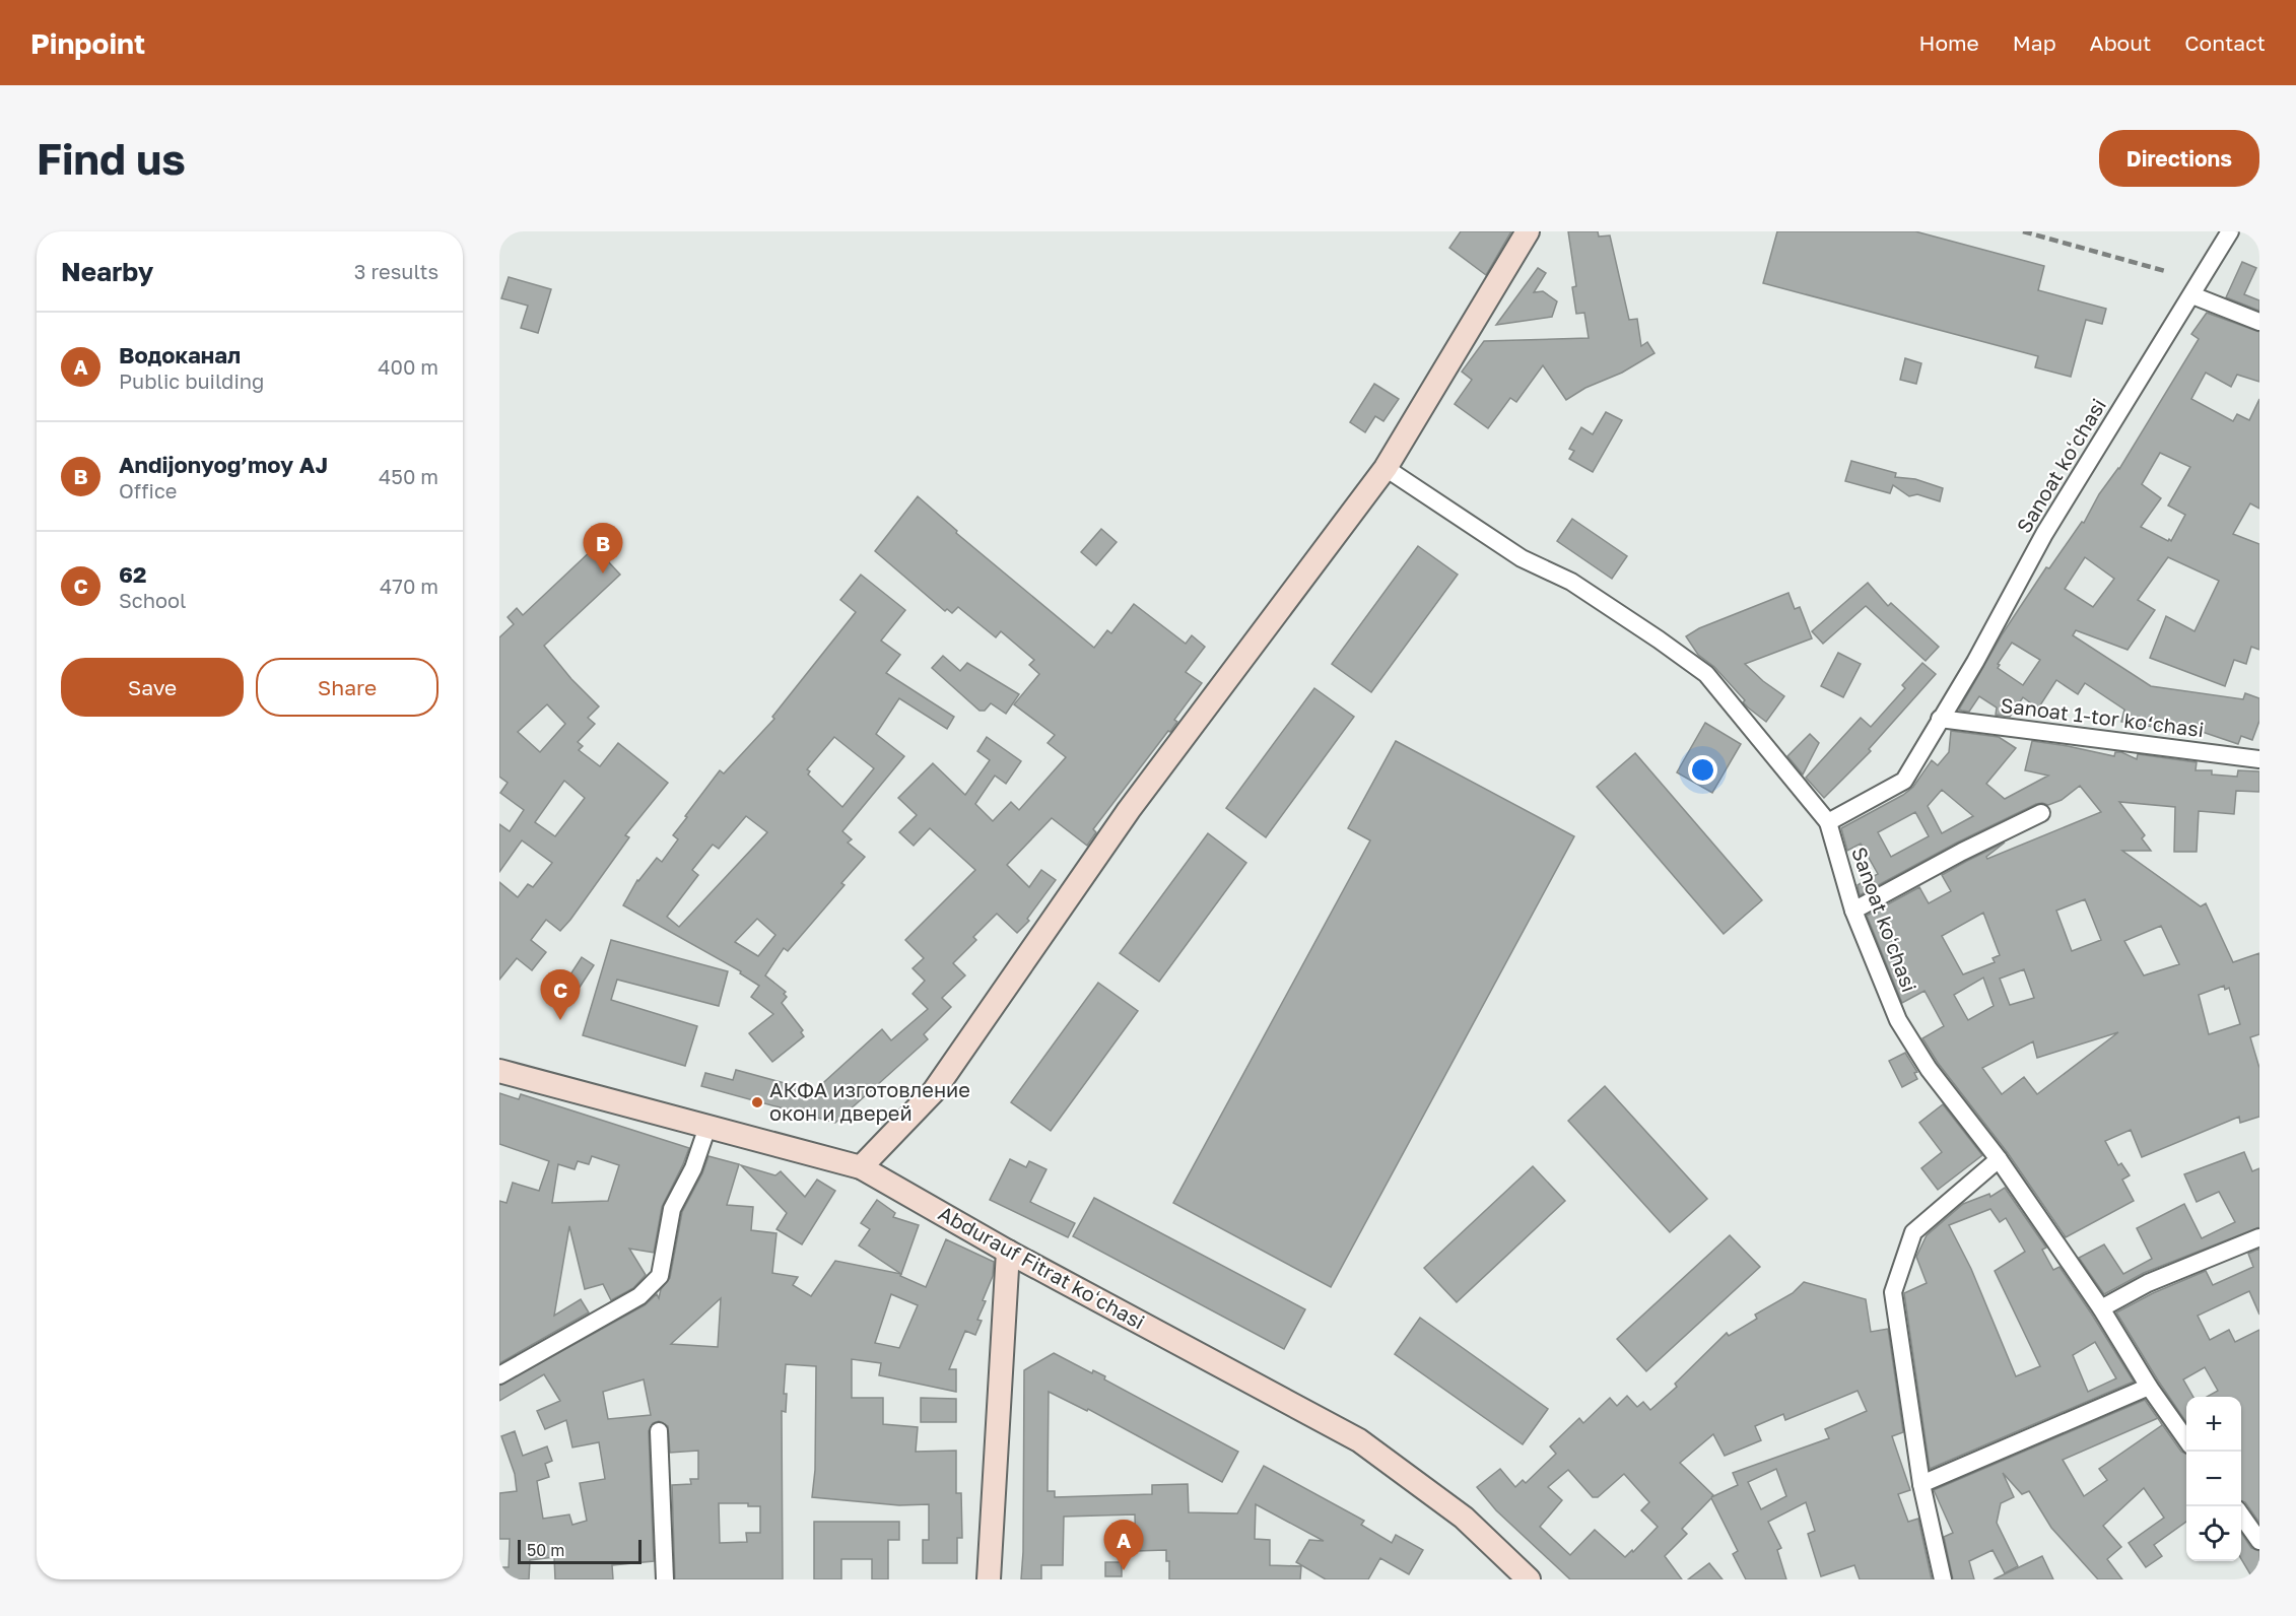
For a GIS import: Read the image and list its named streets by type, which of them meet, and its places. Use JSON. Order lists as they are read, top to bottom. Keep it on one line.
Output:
{"streets":{"street":["Sanoat koʻchasi","Sanoat 1-tor ko‘chasi","Abdurauf Fitrat koʻchasi"]},"crossings":[["Sanoat koʻchasi","Sanoat 1-tor ko‘chasi"]],"places":["АКФА изготовление окон и дверей"],"scale_bar":"50 m","page":{"header":"Pinpoint","nav":["Home","Map","About","Contact"],"buttons":["Directions",["Save","Share"]],"title":"Find us","heading":["Nearby","3 results"],"list":[{"mark":"A","name":"Водоканал","note":"Public building","value":"400 m"},{"mark":"B","name":"Andijonyog’moy AJ","note":"Office","value":"450 m"},{"mark":"C","name":"62","note":"School","value":"470 m"}],"pins":["B","C","A"],"map_buttons":["+","−"],"scale":"50 m"}}
